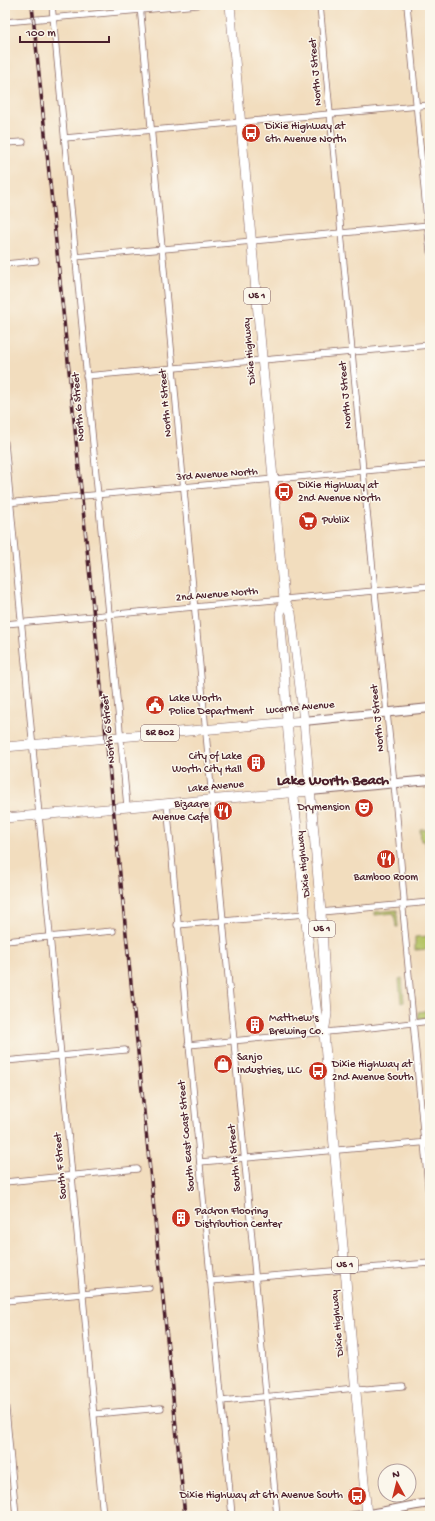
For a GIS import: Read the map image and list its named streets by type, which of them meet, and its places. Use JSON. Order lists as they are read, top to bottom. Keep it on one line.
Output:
{"streets":{"main road":["US 1","Dixie Highway","Lucerne Avenue","SR 802","Lake Avenue"],"street":["North J Street","North H Street","North G Street","3rd Avenue North","2nd Avenue North","South East Coast Street","South H Street","South F Street"]},"crossings":[["North J Street","3rd Avenue North"],["North J Street","2nd Avenue North"],["North J Street","Lucerne Avenue"],["North J Street","Lake Avenue"],["Dixie Highway","3rd Avenue North"],["Dixie Highway","2nd Avenue North"],["Dixie Highway","Lucerne Avenue"],["Dixie Highway","Lake Avenue"],["North H Street","3rd Avenue North"],["North H Street","2nd Avenue North"],["North H Street","Lucerne Avenue"],["North H Street","Lake Avenue"],["North H Street","South H Street"],["North G Street","3rd Avenue North"],["North G Street","2nd Avenue North"],["North G Street","Lucerne Avenue"],["North G Street","Lake Avenue"],["3rd Avenue North","South F Street"],["2nd Avenue North","South F Street"],["Lucerne Avenue","South F Street"],["Lake Avenue","South East Coast Street"],["Lake Avenue","South H Street"],["Lake Avenue","South F Street"]],"districts":["Lake Worth Beach"],"places":{"bus stop":["Dixie Highway at 6th Avenue North","Dixie Highway at 2nd Avenue North","Dixie Highway at 2nd Avenue South","Dixie Highway at 6th Avenue South"],"supermarket":["Publix"],"public building":["Lake Worth Police Department"],"building":["City of Lake Worth City Hall","Matthew's Brewing Co.","Padron Flooring Distribution Center"],"theatre":["Drymension"],"restaurant":["Bizaare Avenue Cafe","Bamboo Room"],"shop":["Sanjo Industries, LLC"]},"scale_bar":"100 m","north":"top"}
